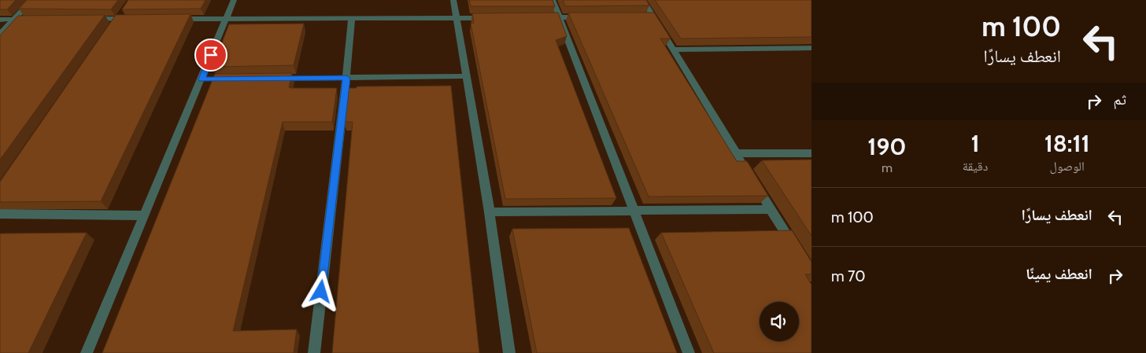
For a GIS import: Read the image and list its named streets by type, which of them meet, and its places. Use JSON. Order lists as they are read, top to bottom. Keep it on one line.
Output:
{"page":{"turn":["100 m","انعطف يسارًا"],"then":"ثم","eta":["18:11","الوصول","1","دقيقة","190","m"],"list":[{"name":"انعطف يسارًا","value":"100 m"},{"name":"انعطف يمينًا","value":"70 m"}]}}
